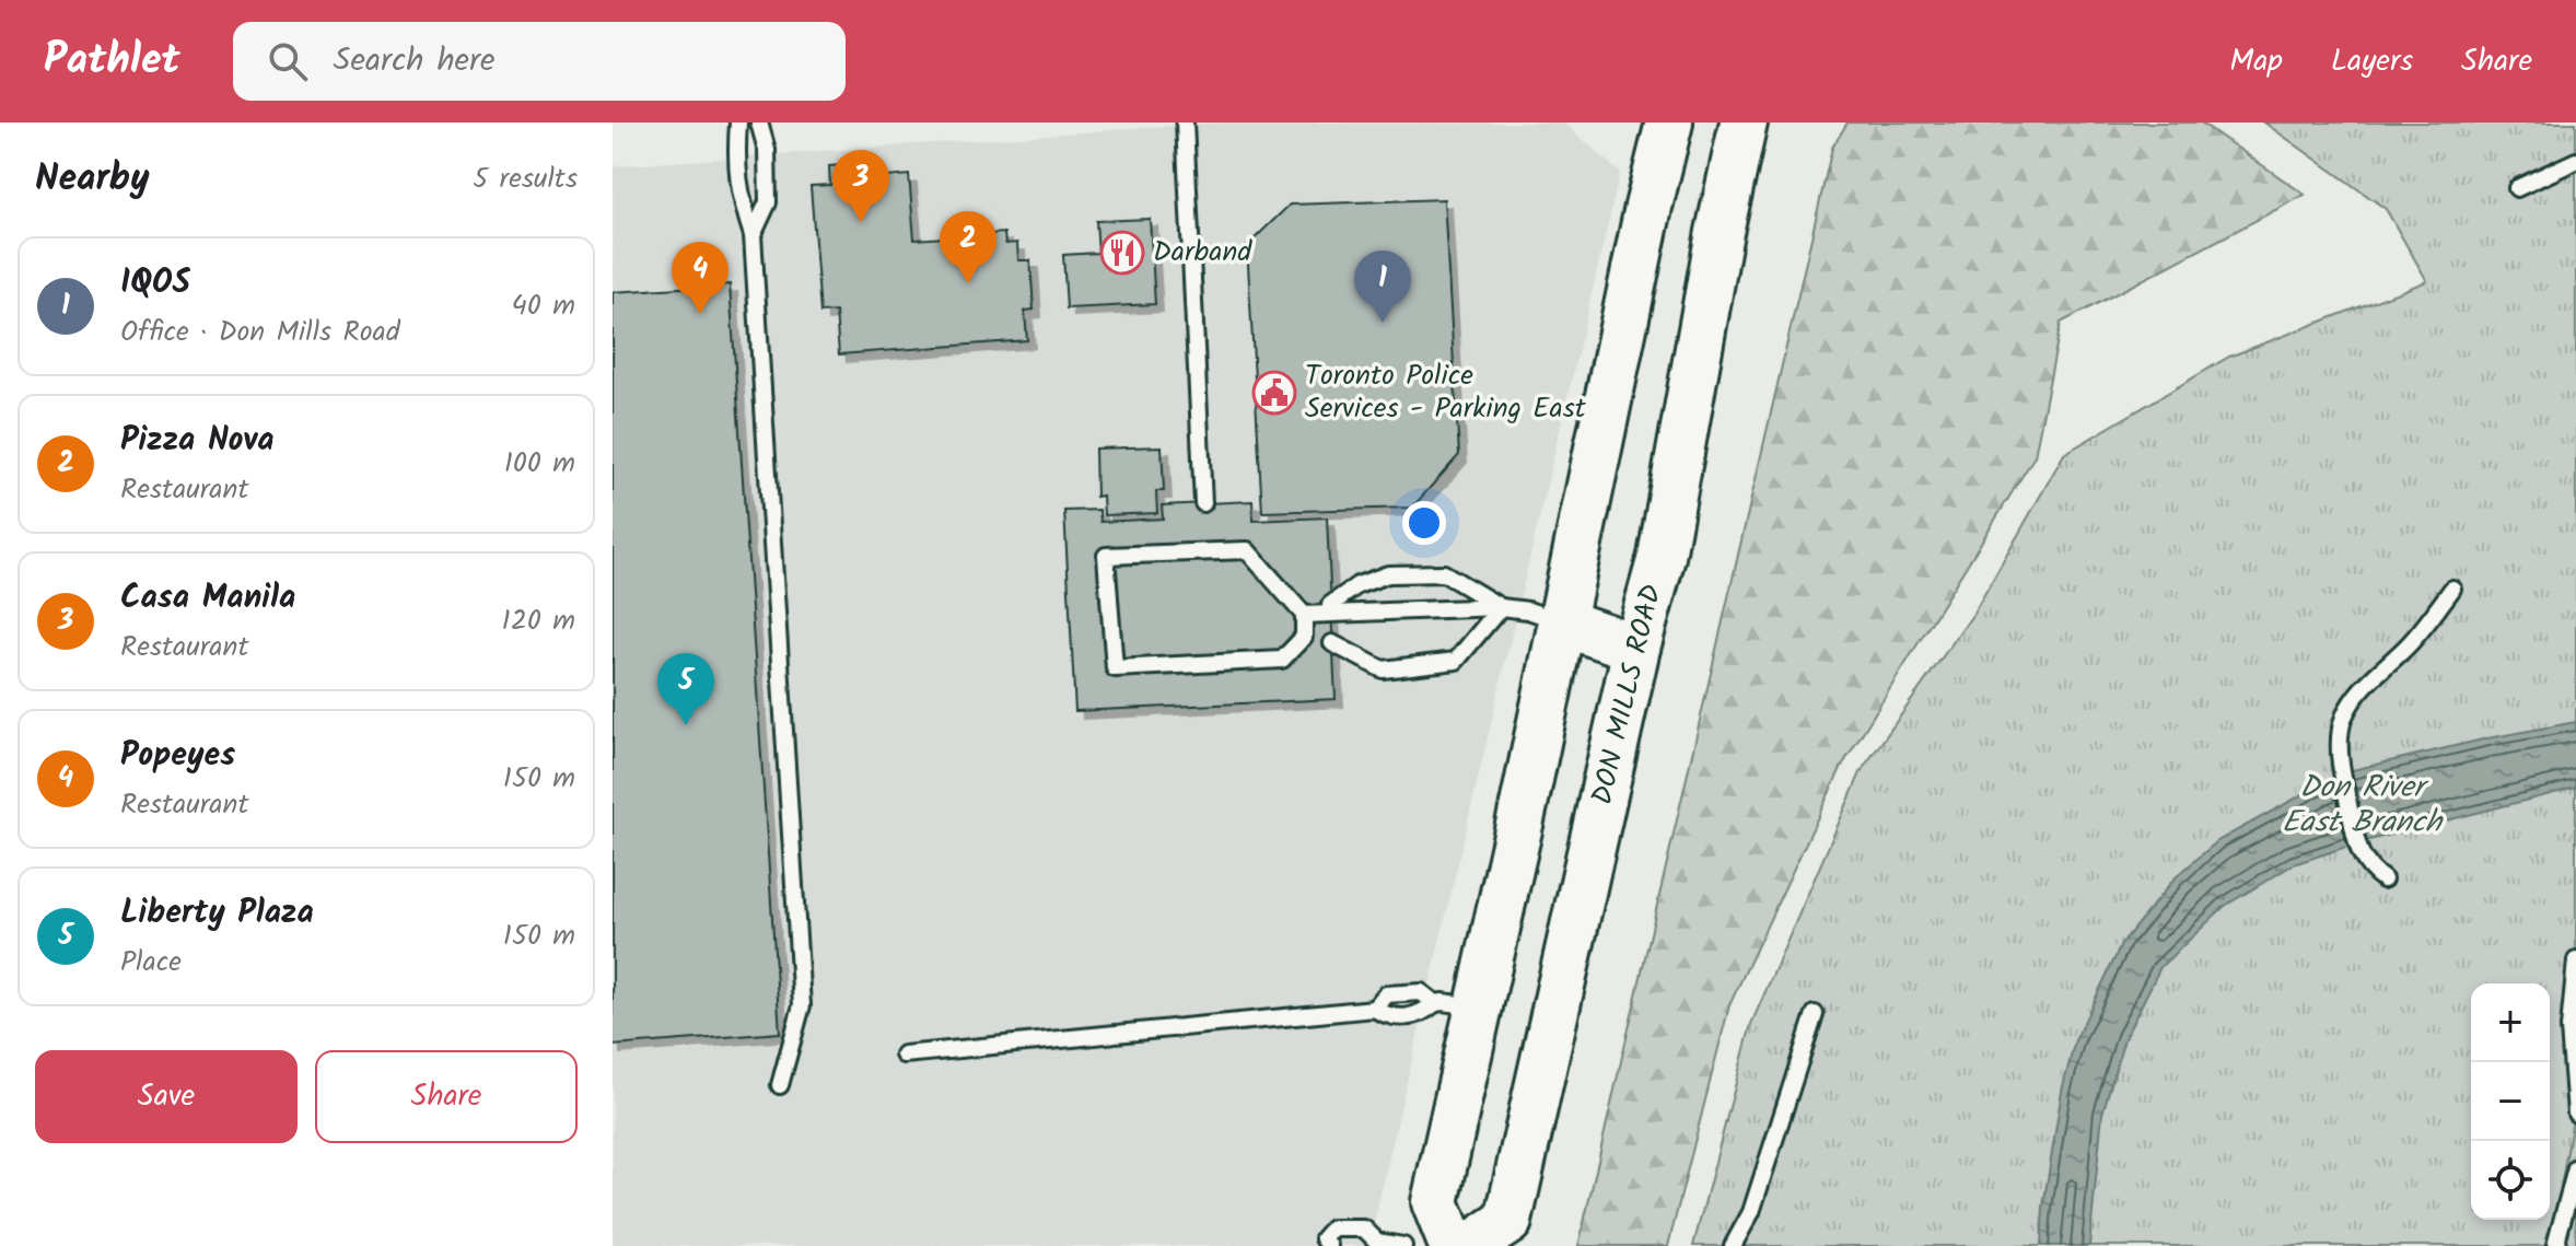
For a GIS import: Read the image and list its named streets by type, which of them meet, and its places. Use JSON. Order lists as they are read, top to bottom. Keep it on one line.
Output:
{"streets":{"main road":["DON MILLS ROAD"]},"water":["Don River East Branch"],"places":{"restaurant":["Darband"],"public building":["Toronto Police Services - Parking East"]},"page":{"header":"Pathlet","search":"Search here","nav":["Map","Layers","Share"],"heading":["Nearby","5 results"],"pins":["3","2","4","1","5"],"list":[{"mark":"1","name":"IQOS","note":"Office · Don Mills Road","value":"40 m"},{"mark":"2","name":"Pizza Nova","note":"Restaurant","value":"100 m"},{"mark":"3","name":"Casa Manila","note":"Restaurant","value":"120 m"},{"mark":"4","name":"Popeyes","note":"Restaurant","value":"150 m"},{"mark":"5","name":"Liberty Plaza","note":"Place","value":"150 m"}],"map_buttons":["+","−"],"buttons":["Save","Share"]}}
